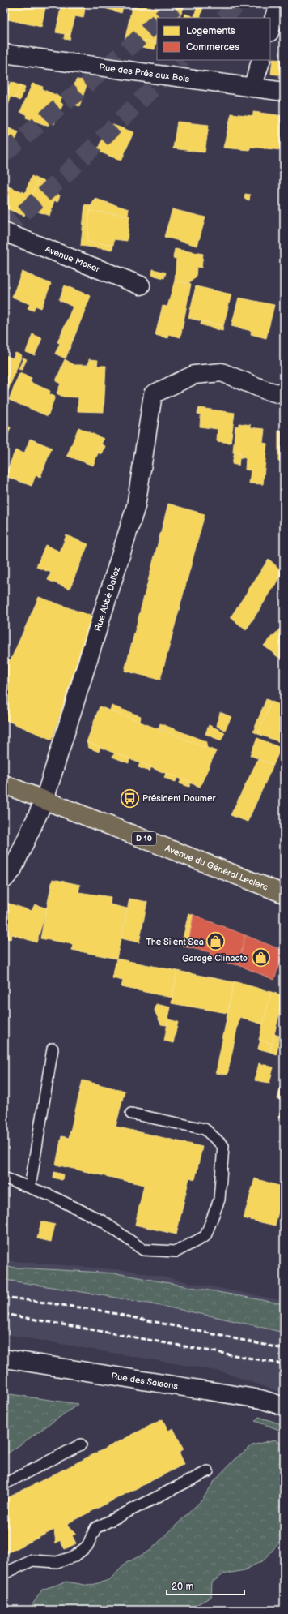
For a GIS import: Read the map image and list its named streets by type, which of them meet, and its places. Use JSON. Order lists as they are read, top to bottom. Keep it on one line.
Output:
{"streets":{"main road":["D 10","Avenue du Général Leclerc"],"street":["Rue des Prés aux Bois","Avenue Moser","Rue Abbé Dalloz","Rue des Saisons"]},"crossings":[["Rue Abbé Dalloz","Avenue du Général Leclerc"]],"places":{"bus stop":["Président Doumer"],"shop":["The Silent Sea","Garage Clinaoto"]},"legend":["Logements","Commerces"],"scale_bar":"20 m"}
